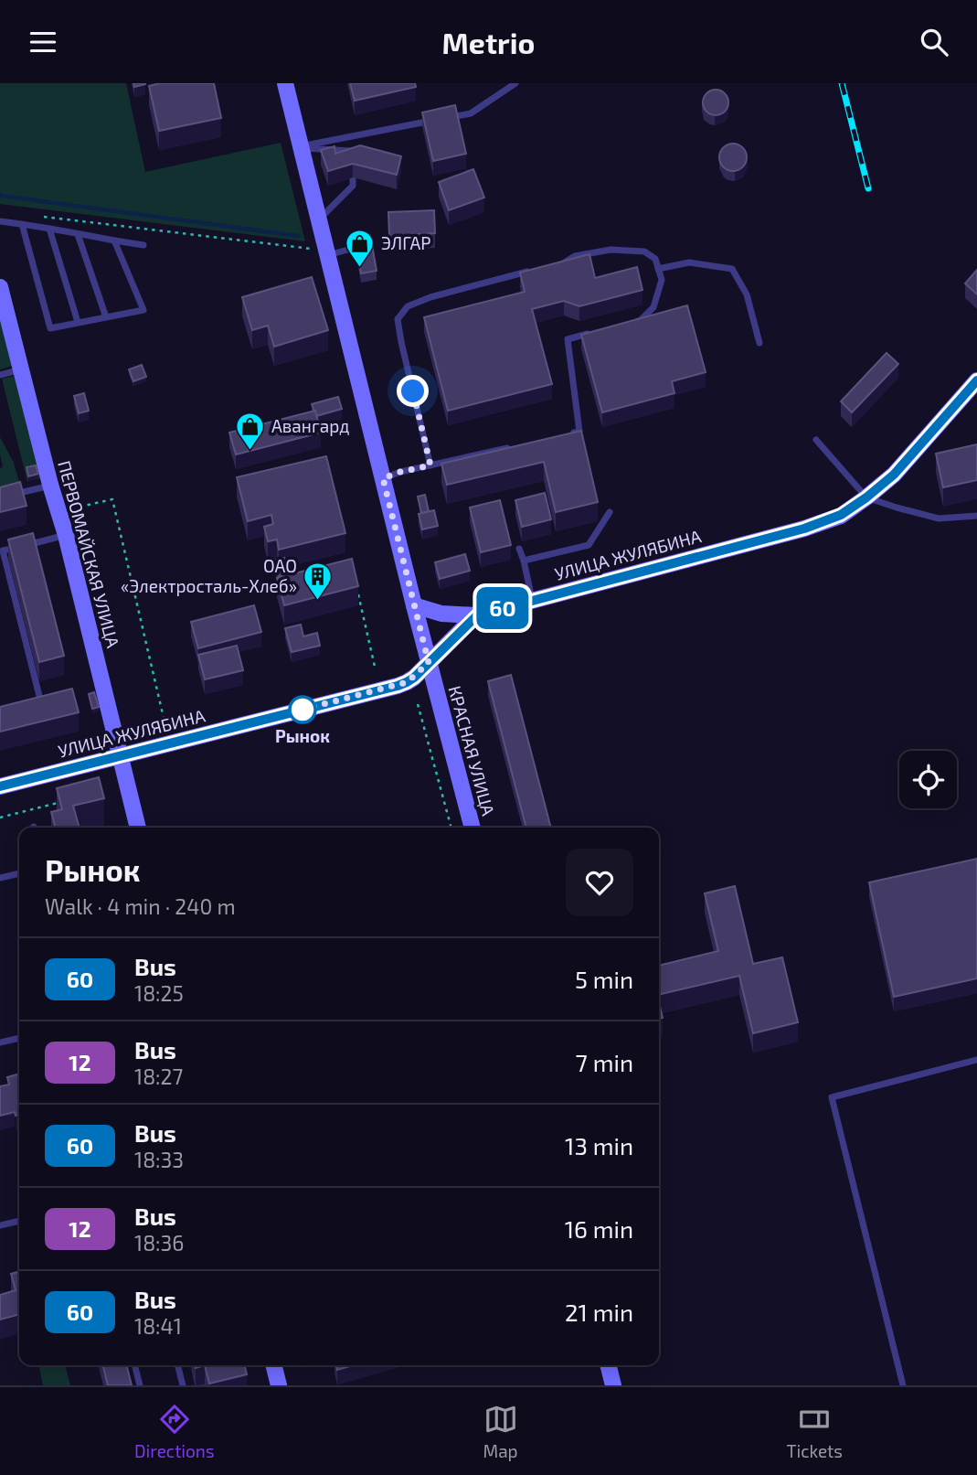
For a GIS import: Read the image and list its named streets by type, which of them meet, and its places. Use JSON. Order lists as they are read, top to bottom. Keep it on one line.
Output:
{"streets":{"main road":["ПЕРВОМАЙСКАЯ УЛИЦА","УЛИЦА ЖУЛЯБИНА","КРАСНАЯ УЛИЦА"]},"crossings":[["ПЕРВОМАЙСКАЯ УЛИЦА","УЛИЦА ЖУЛЯБИНА"],["УЛИЦА ЖУЛЯБИНА","КРАСНАЯ УЛИЦА"]],"places":{"shop":["ЭЛГАР","Авангард"],"building":["ОАО «Электросталь-Хлеб»"],"other":["Рынок"]},"lines":["bus line 60"],"page":{"header":"Metrio","on_map":"60","heading":["Рынок","Walk · 4 min · 240 m"],"list":[{"mark":"60","name":"Bus","note":"18:25","value":"5 min"},{"mark":"12","name":"Bus","note":"18:27","value":"7 min"},{"mark":"60","name":"Bus","note":"18:33","value":"13 min"},{"mark":"12","name":"Bus","note":"18:36","value":"16 min"},{"mark":"60","name":"Bus","note":"18:41","value":"21 min"}],"tabs":["Directions","Map","Tickets"]}}
